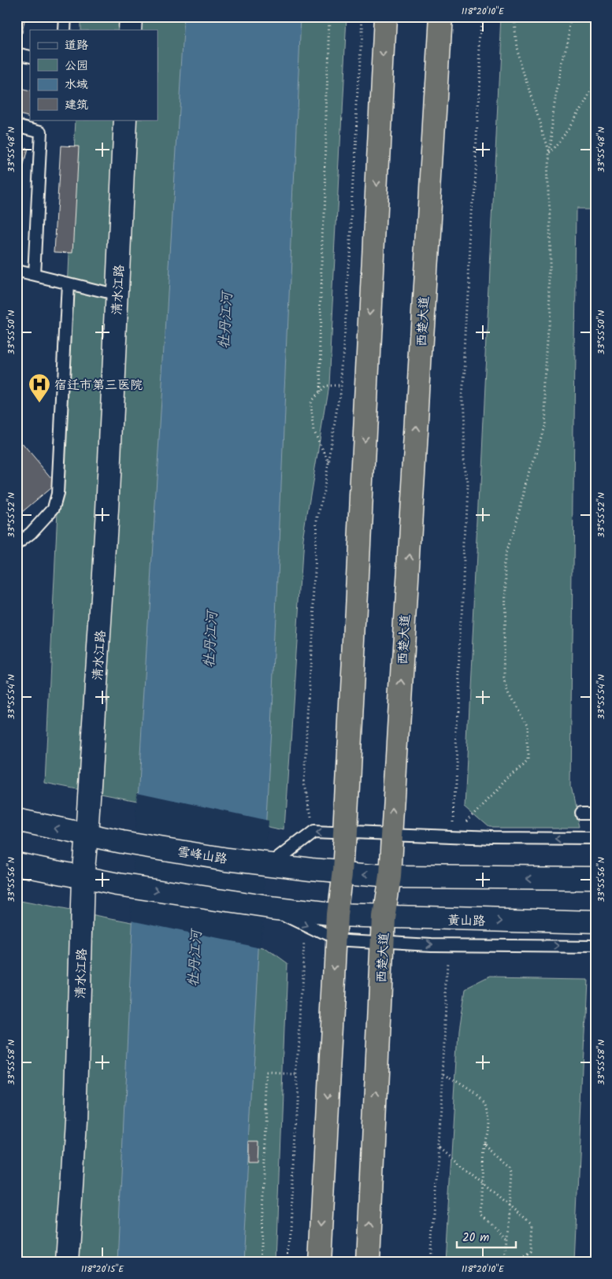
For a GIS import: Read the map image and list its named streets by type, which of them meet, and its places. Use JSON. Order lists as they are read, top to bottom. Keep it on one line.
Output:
{"streets":{"highway":["西楚大道"],"main road":["清水江路","雪峰山路","黄山路"]},"crossings":[["清水江路","雪峰山路"],["西楚大道","雪峰山路"],["西楚大道","黄山路"]],"water":["牡丹江河"],"places":{"hospital":["宿迁市第三医院"]},"legend":["道路","公园","水域","建筑"],"scale_bar":"20 m","coordinates":["118°20'10\"E","33°55'48\"N","33°55'50\"N","33°55'52\"N","33°55'54\"N","33°55'56\"N","33°55'58\"N","118°20'15\"E"]}
